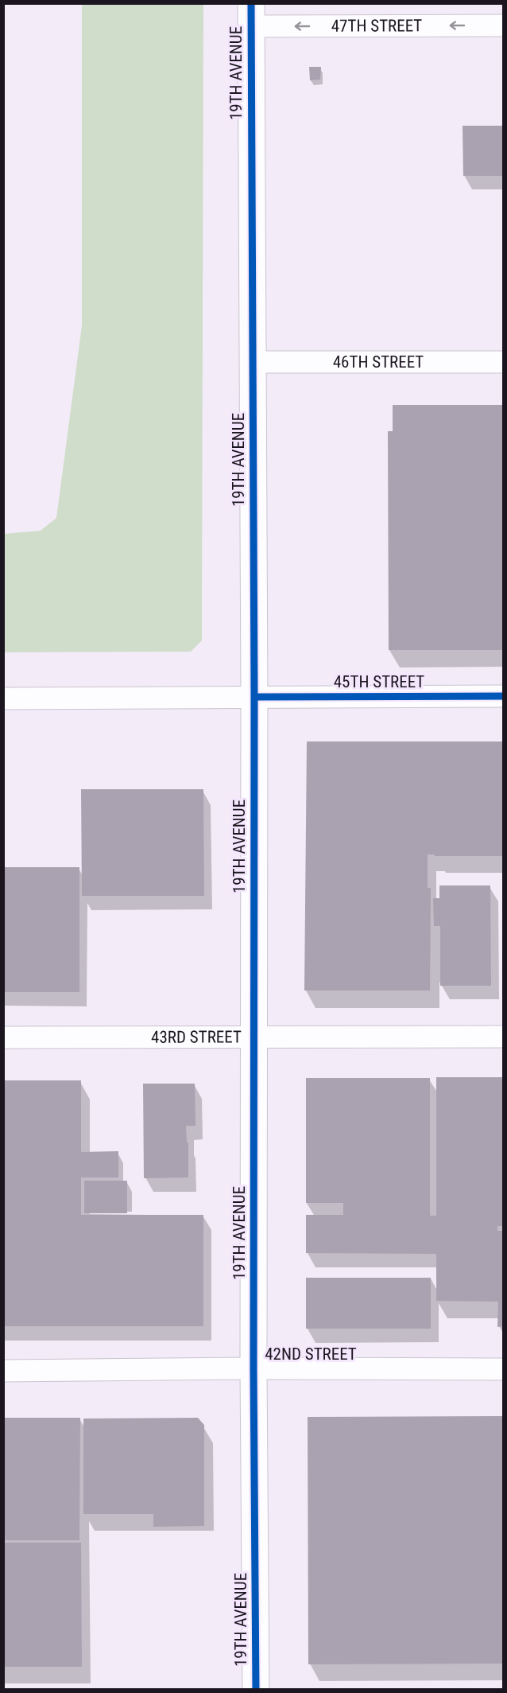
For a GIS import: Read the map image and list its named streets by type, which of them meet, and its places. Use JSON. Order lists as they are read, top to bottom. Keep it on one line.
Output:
{"streets":{"street":["47TH STREET","19TH AVENUE","46TH STREET","45TH STREET","43RD STREET","42ND STREET"]},"crossings":[["47TH STREET","19TH AVENUE"],["19TH AVENUE","46TH STREET"],["19TH AVENUE","45TH STREET"],["19TH AVENUE","43RD STREET"],["19TH AVENUE","42ND STREET"]],"one_way":["47TH STREET"]}
